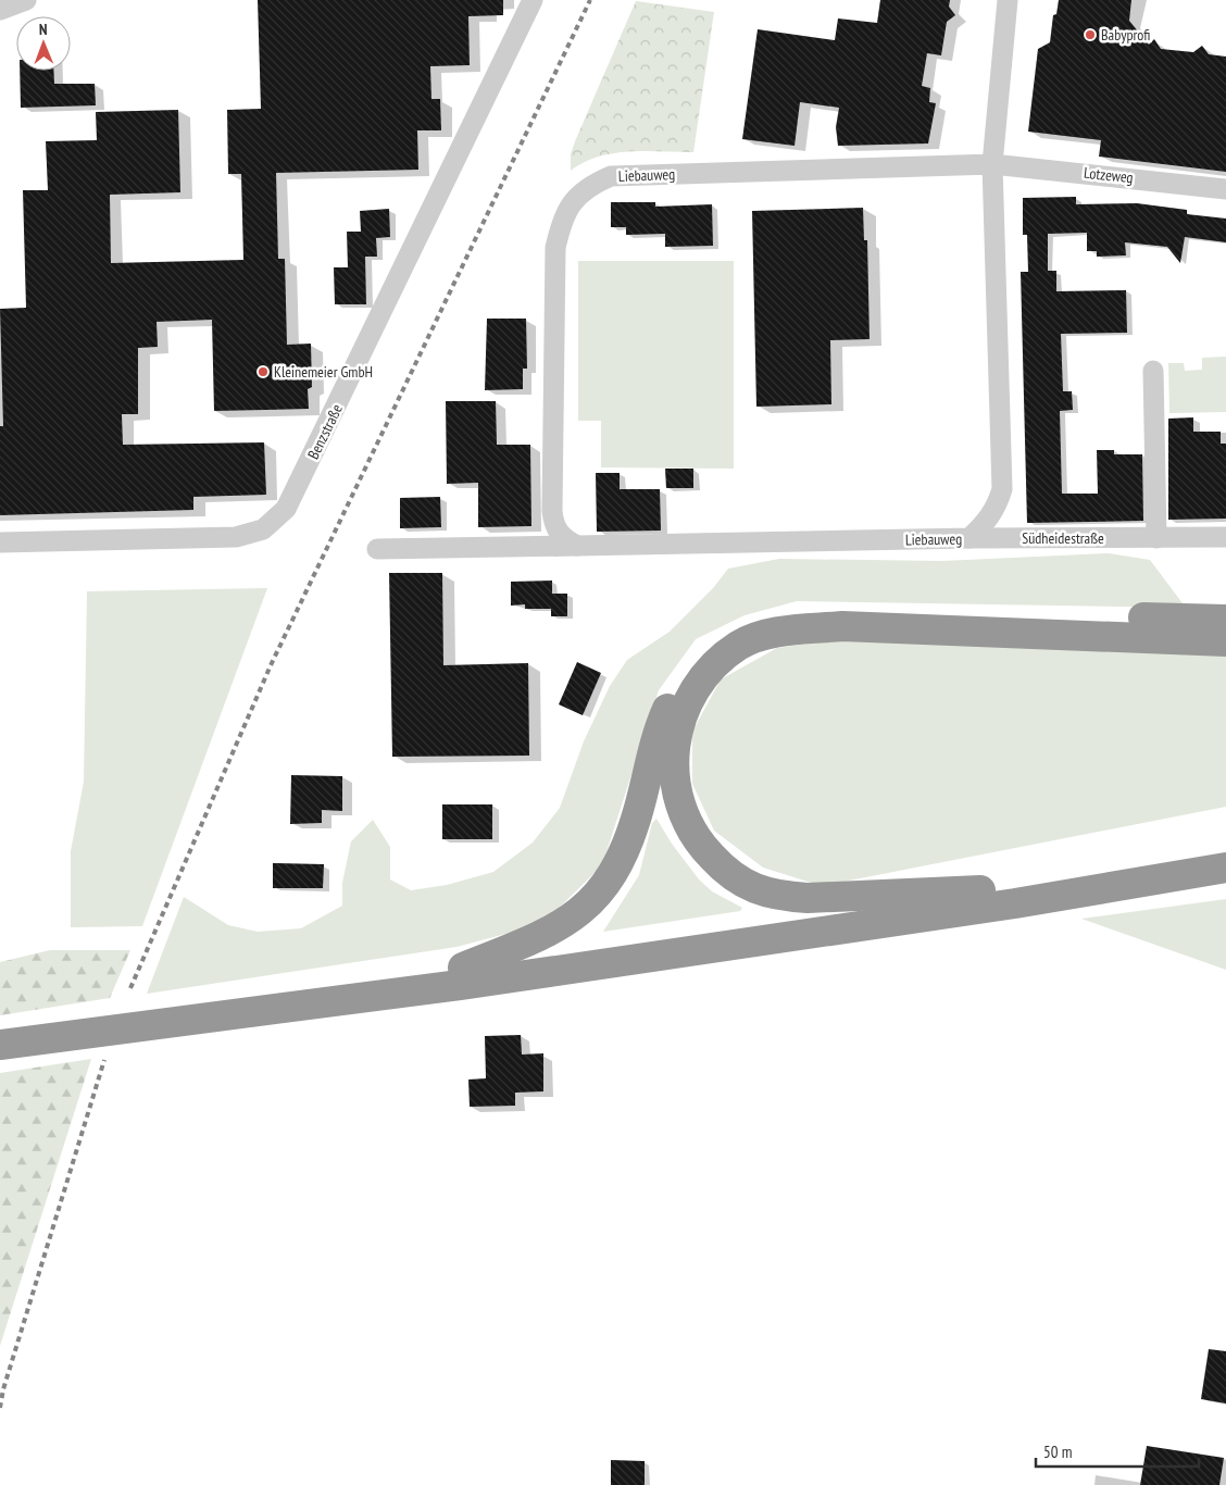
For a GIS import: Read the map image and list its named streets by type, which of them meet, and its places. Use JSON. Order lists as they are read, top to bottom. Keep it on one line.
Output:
{"streets":{"street":["Liebauweg","Lotzeweg","Benzstraße","Südheidestraße"]},"crossings":[["Liebauweg","Lotzeweg"],["Liebauweg","Südheidestraße"]],"places":["Babyprofi","Kleinemeier GmbH"],"scale_bar":"50 m","north":"top"}
